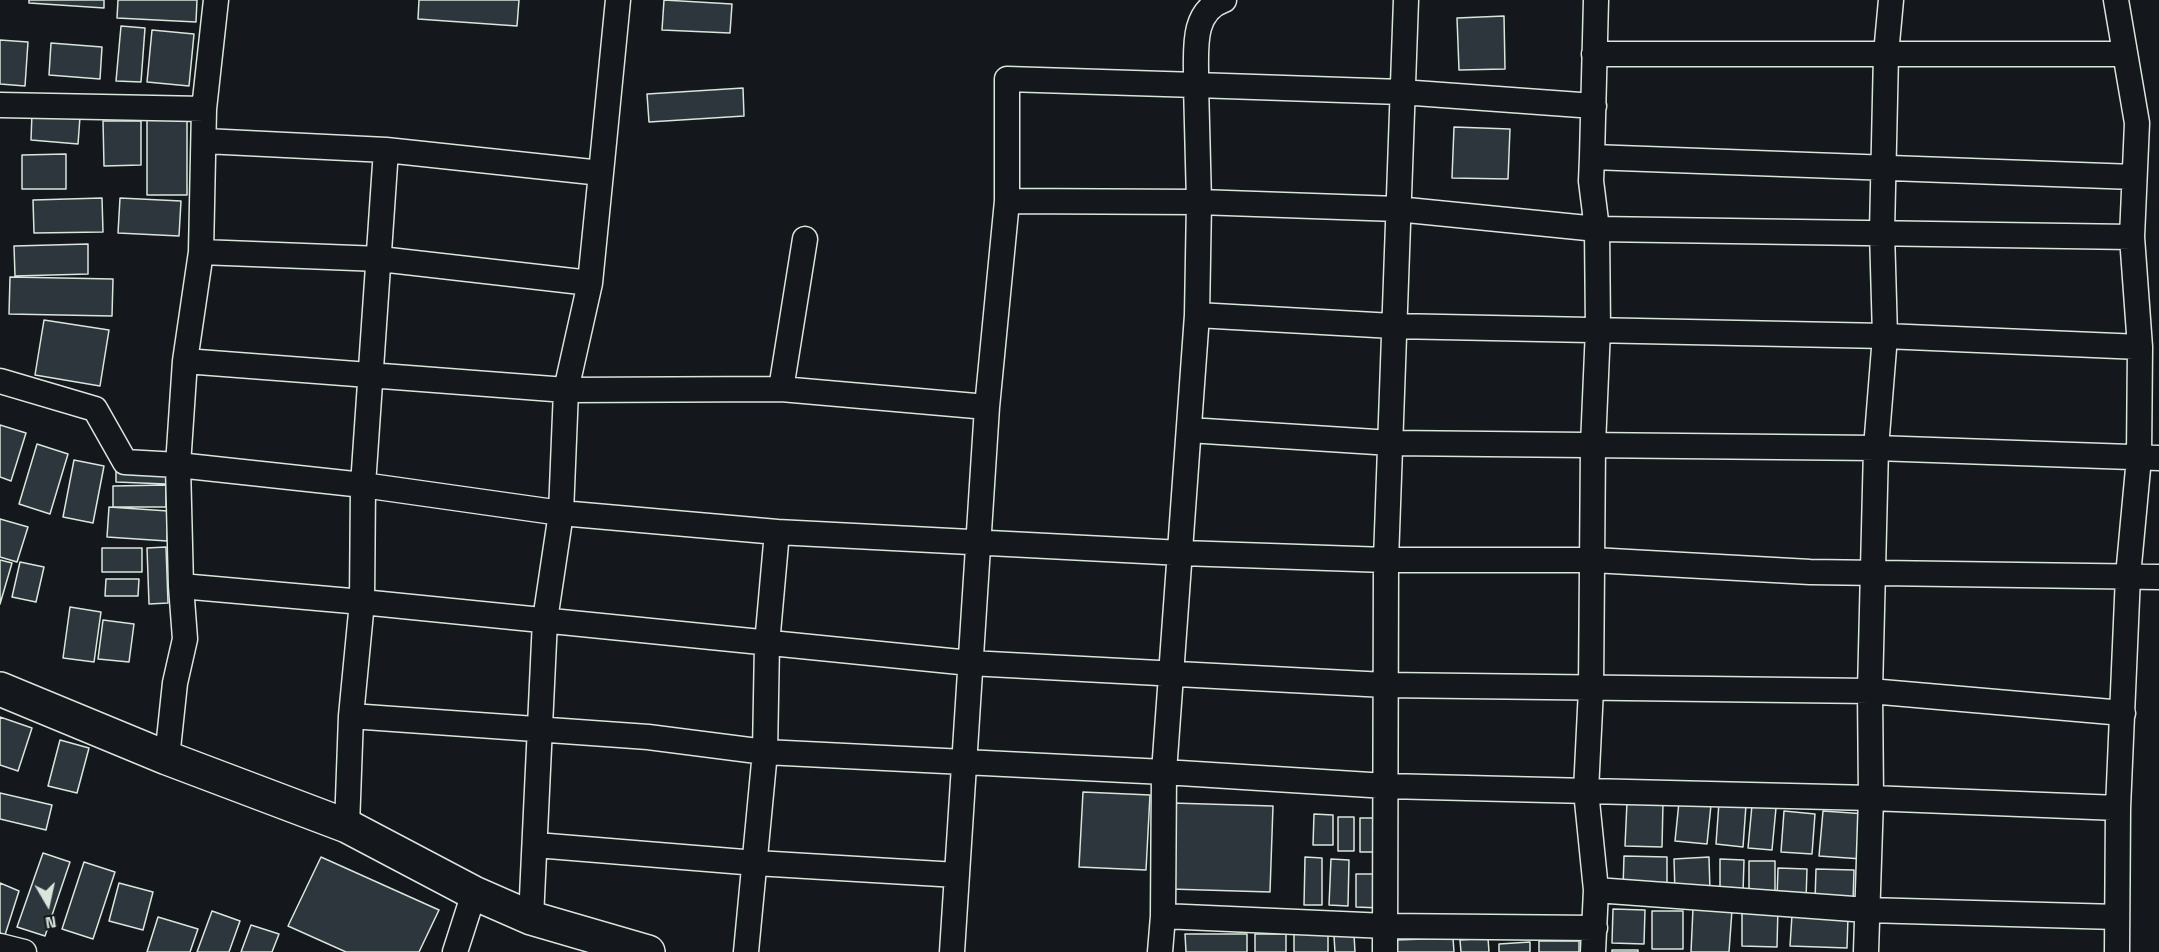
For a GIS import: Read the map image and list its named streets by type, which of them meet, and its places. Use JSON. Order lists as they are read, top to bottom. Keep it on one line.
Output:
{"north":"bottom"}
